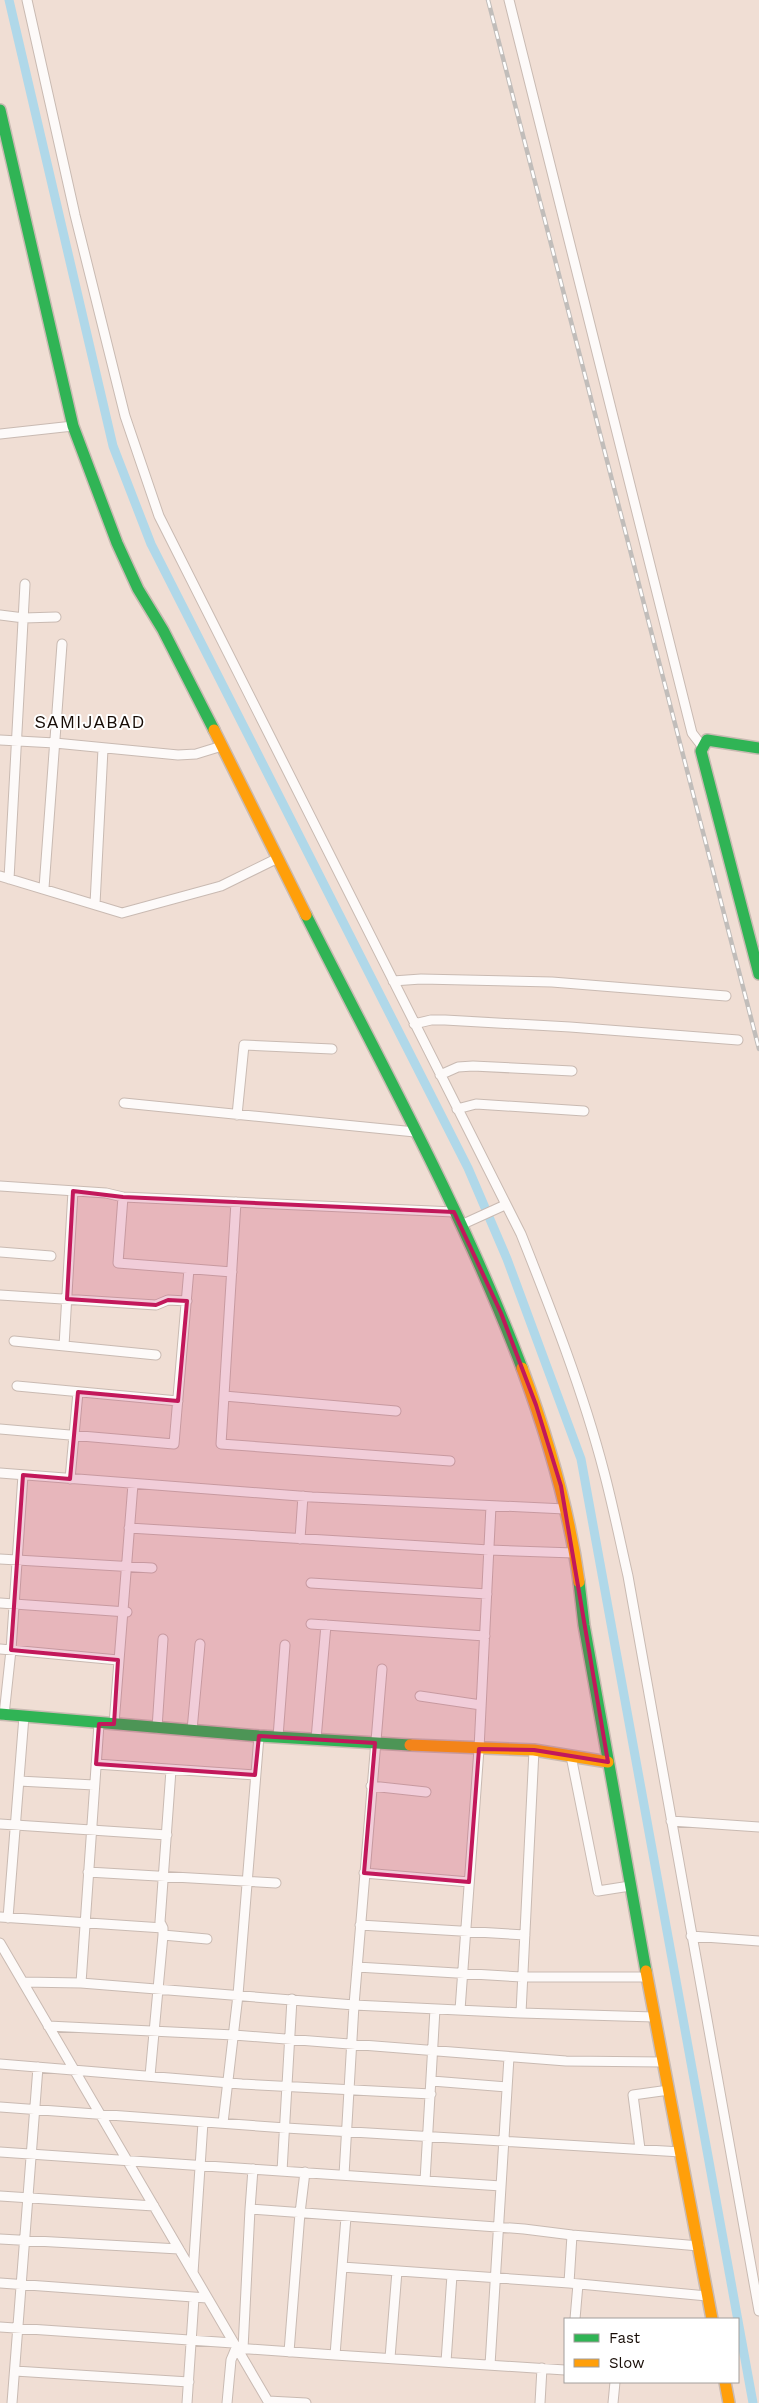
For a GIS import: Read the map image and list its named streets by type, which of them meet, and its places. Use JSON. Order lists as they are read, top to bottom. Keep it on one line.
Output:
{"districts":["SAMIJABAD"],"legend":["Fast","Slow"]}
